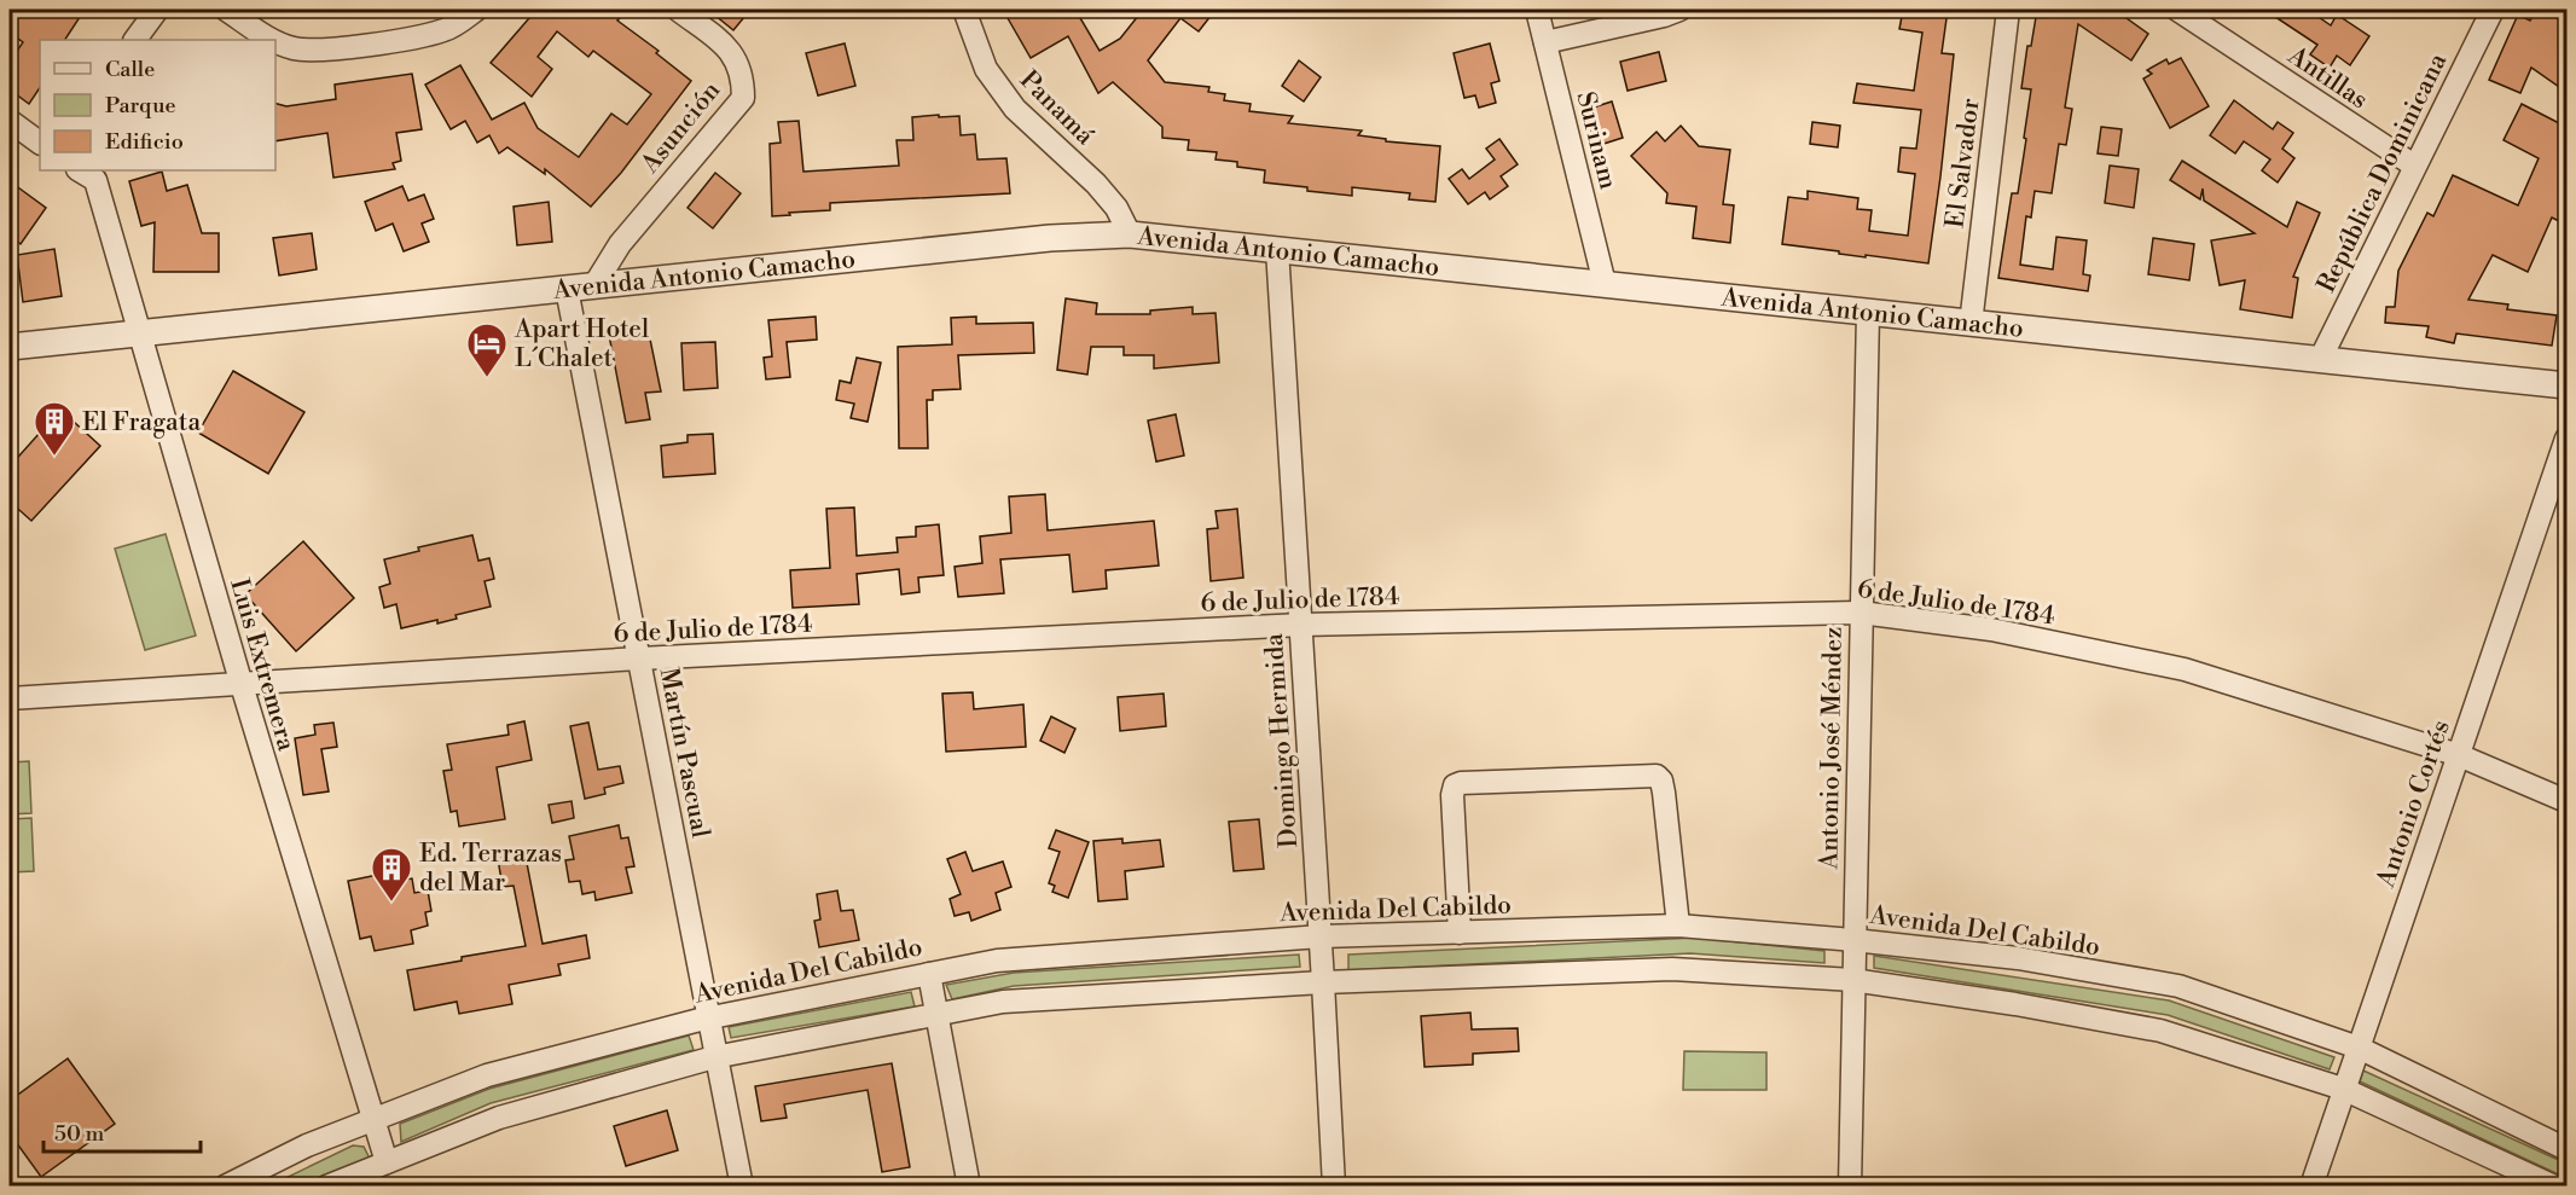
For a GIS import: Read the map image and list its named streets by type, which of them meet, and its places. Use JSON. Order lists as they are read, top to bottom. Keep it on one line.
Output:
{"streets":{"street":["Antillas","Panamá","Asunción","Surinam","El Salvador","República Dominicana","Avenida Antonio Camacho","6 de Julio de 1784","Luis Extremera","Domingo Hermida","Antonio José Méndez","Martín Pascual","Antonio Cortés","Avenida Del Cabildo"]},"crossings":[["Antillas","República Dominicana"],["Panamá","Avenida Antonio Camacho"],["Asunción","Avenida Antonio Camacho"],["Surinam","Avenida Antonio Camacho"],["El Salvador","Avenida Antonio Camacho"],["República Dominicana","Avenida Antonio Camacho"],["Avenida Antonio Camacho","Luis Extremera"],["Avenida Antonio Camacho","Domingo Hermida"],["Avenida Antonio Camacho","Antonio José Méndez"],["Avenida Antonio Camacho","Martín Pascual"],["6 de Julio de 1784","Luis Extremera"],["6 de Julio de 1784","Domingo Hermida"],["6 de Julio de 1784","Antonio José Méndez"],["6 de Julio de 1784","Martín Pascual"],["6 de Julio de 1784","Antonio Cortés"],["Luis Extremera","Avenida Del Cabildo"],["Domingo Hermida","Avenida Del Cabildo"],["Antonio José Méndez","Avenida Del Cabildo"],["Martín Pascual","Avenida Del Cabildo"],["Antonio Cortés","Avenida Del Cabildo"]],"places":{"hotel":["Apart Hotel L´Chalet"],"building":["El Fragata","Ed. Terrazas del Mar"]},"legend":["Calle","Parque","Edificio"],"scale_bar":"50 m"}
